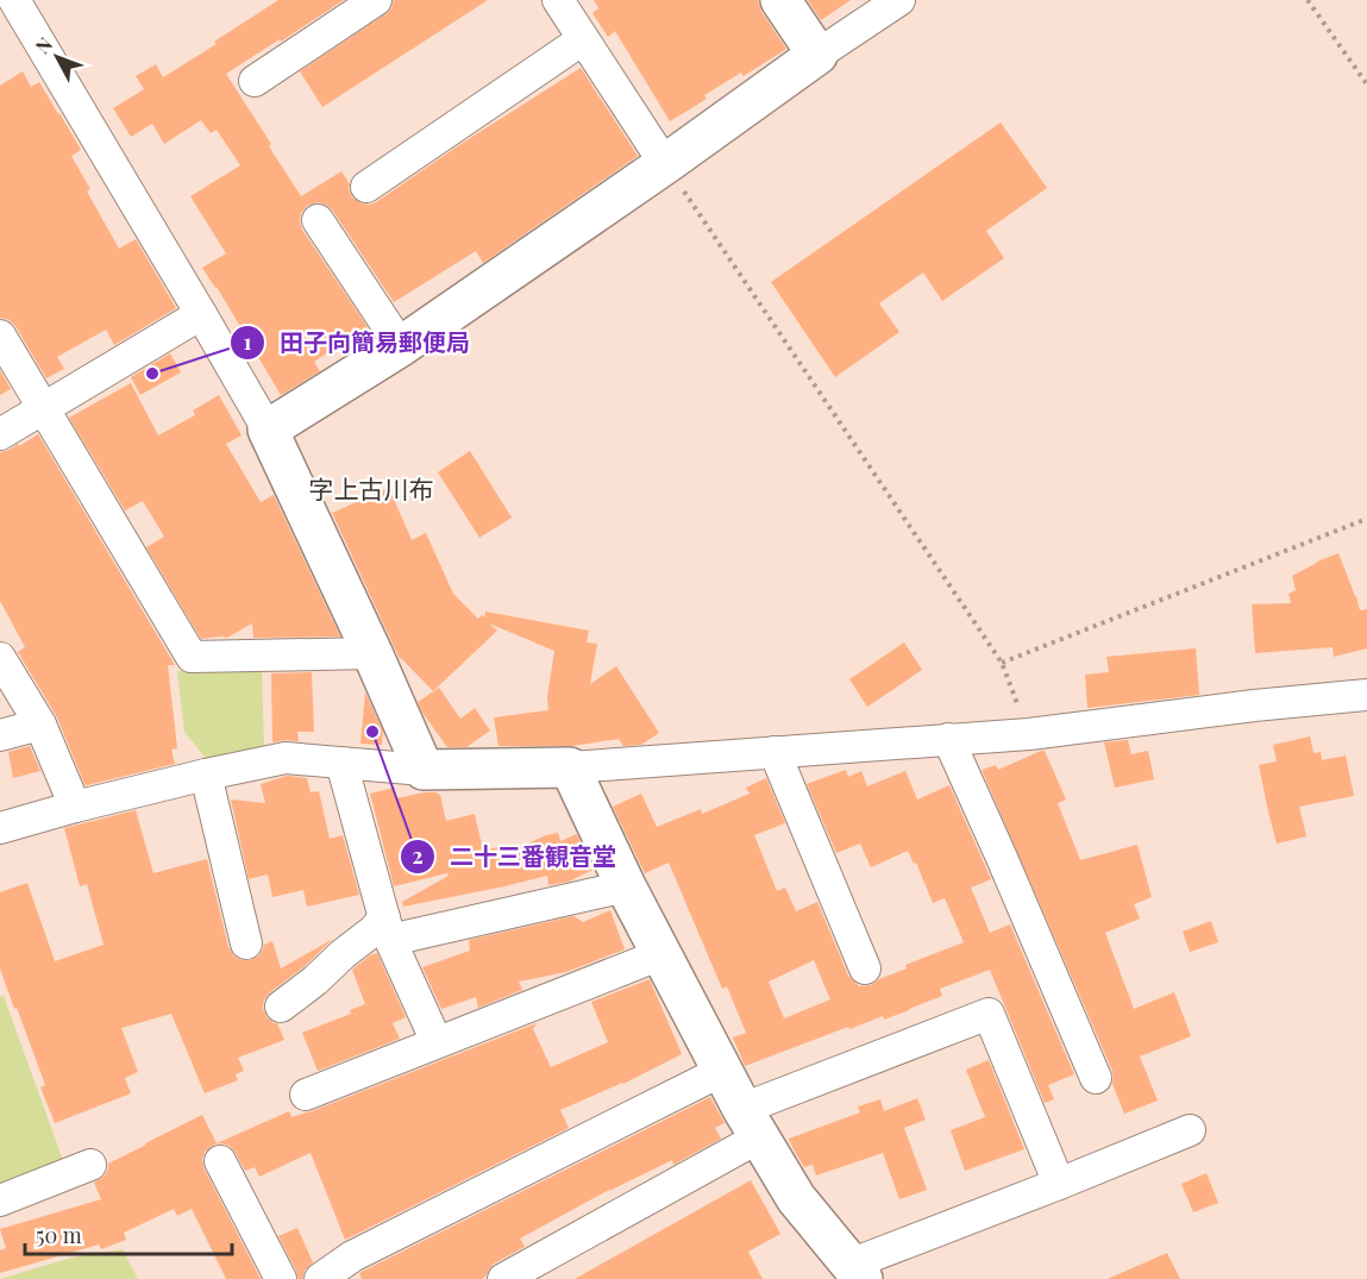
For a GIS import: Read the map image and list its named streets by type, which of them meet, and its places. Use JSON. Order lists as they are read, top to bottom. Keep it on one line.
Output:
{"districts":["字上古川布"],"places":["田子向簡易郵便局","二十三番観音堂"],"scale_bar":"50 m","north":"top left"}
